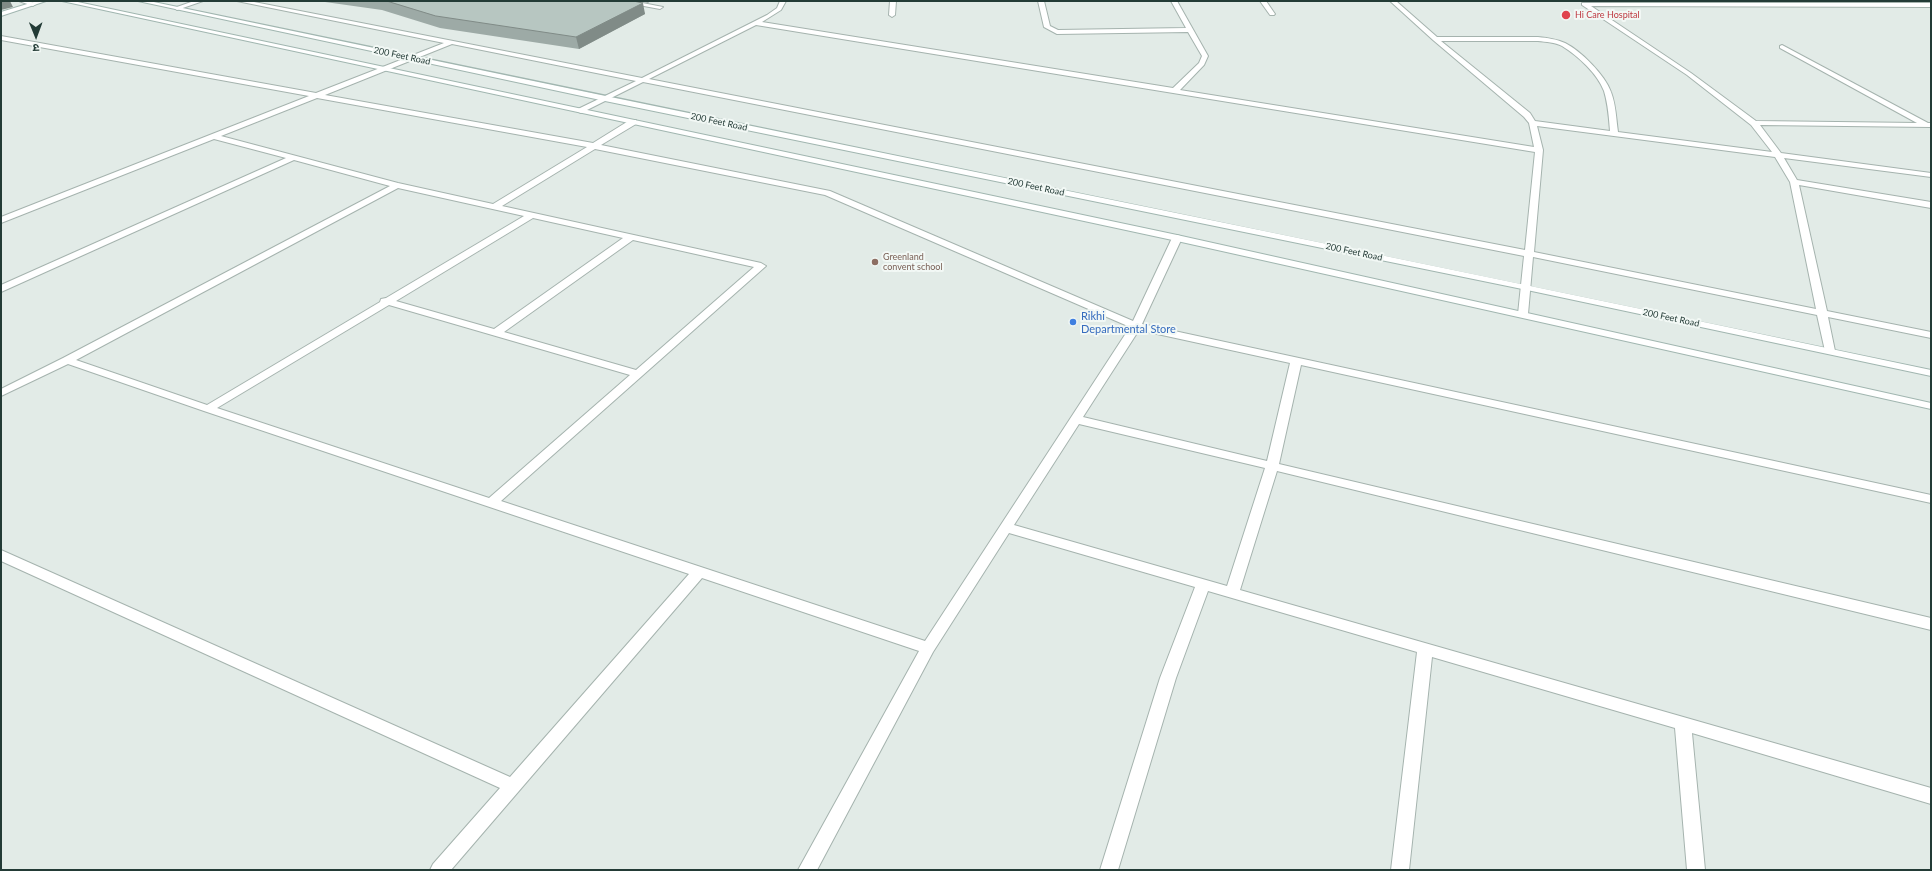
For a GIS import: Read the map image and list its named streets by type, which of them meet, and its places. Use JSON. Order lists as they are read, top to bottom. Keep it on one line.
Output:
{"streets":{"street":["200 Feet Road"]},"places":["Hi Care Hospital","Greenland convent school","Rikhi Departmental Store"],"north":"bottom"}
